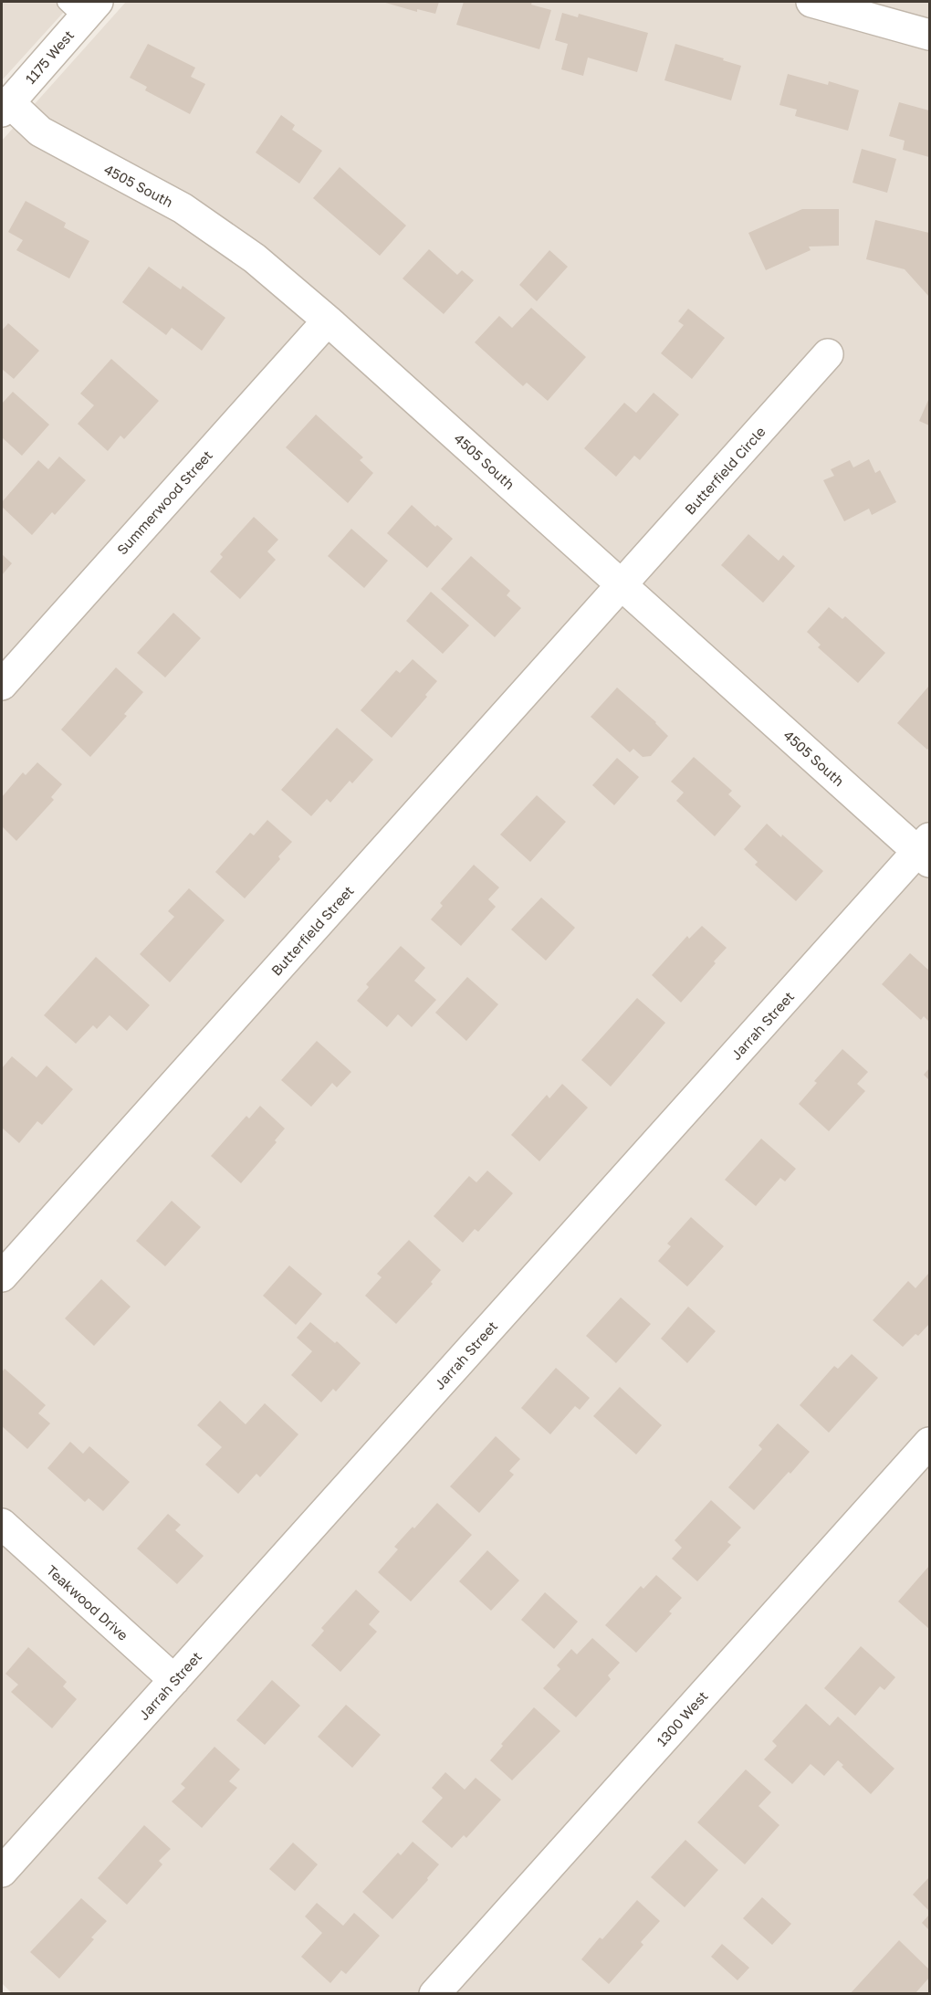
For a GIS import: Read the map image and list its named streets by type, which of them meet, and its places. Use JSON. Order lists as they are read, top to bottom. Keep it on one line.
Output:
{"streets":{"street":["1175 West","4505 South","Butterfield Circle","Summerwood Street","Butterfield Street","Jarrah Street","Teakwood Drive","1300 West"]},"crossings":[["1175 West","4505 South"],["4505 South","Butterfield Circle"],["4505 South","Summerwood Street"],["4505 South","Butterfield Street"],["4505 South","Jarrah Street"],["Butterfield Circle","Butterfield Street"],["Jarrah Street","Teakwood Drive"]]}
